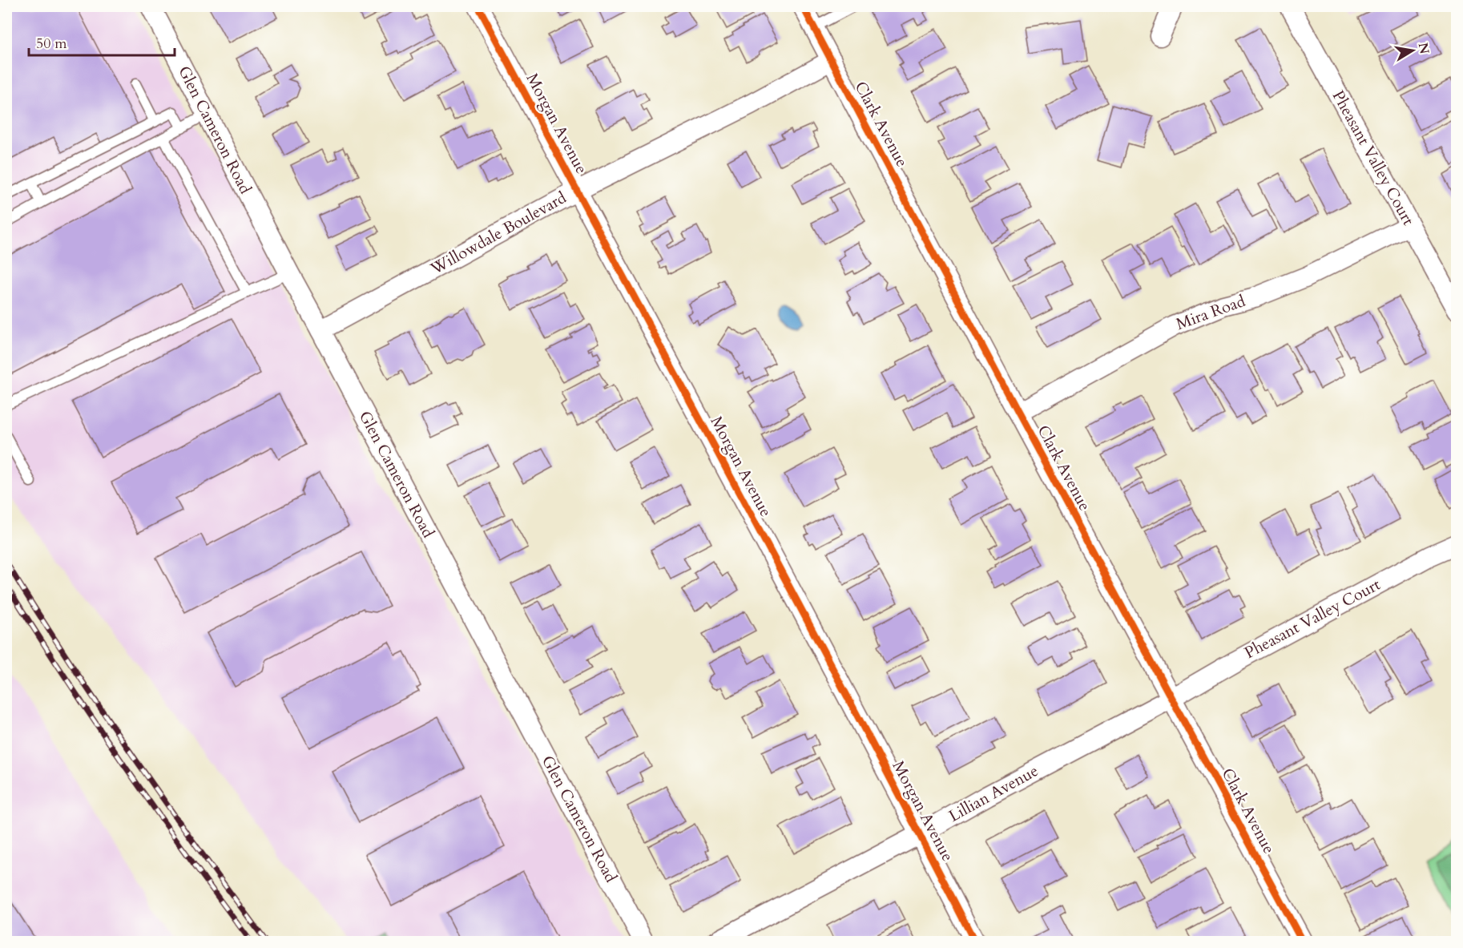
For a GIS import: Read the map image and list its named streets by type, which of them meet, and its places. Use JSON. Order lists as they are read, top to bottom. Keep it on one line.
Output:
{"streets":{"street":["Morgan Avenue","Clark Avenue","Glen Cameron Road","Pheasant Valley Court","Willowdale Boulevard","Mira Road","Lillian Avenue"]},"crossings":[["Morgan Avenue","Willowdale Boulevard"],["Morgan Avenue","Lillian Avenue"],["Clark Avenue","Pheasant Valley Court"],["Clark Avenue","Willowdale Boulevard"],["Clark Avenue","Mira Road"],["Clark Avenue","Lillian Avenue"],["Glen Cameron Road","Willowdale Boulevard"],["Pheasant Valley Court","Mira Road"],["Pheasant Valley Court","Lillian Avenue"]],"scale_bar":"50 m","north":"right"}
